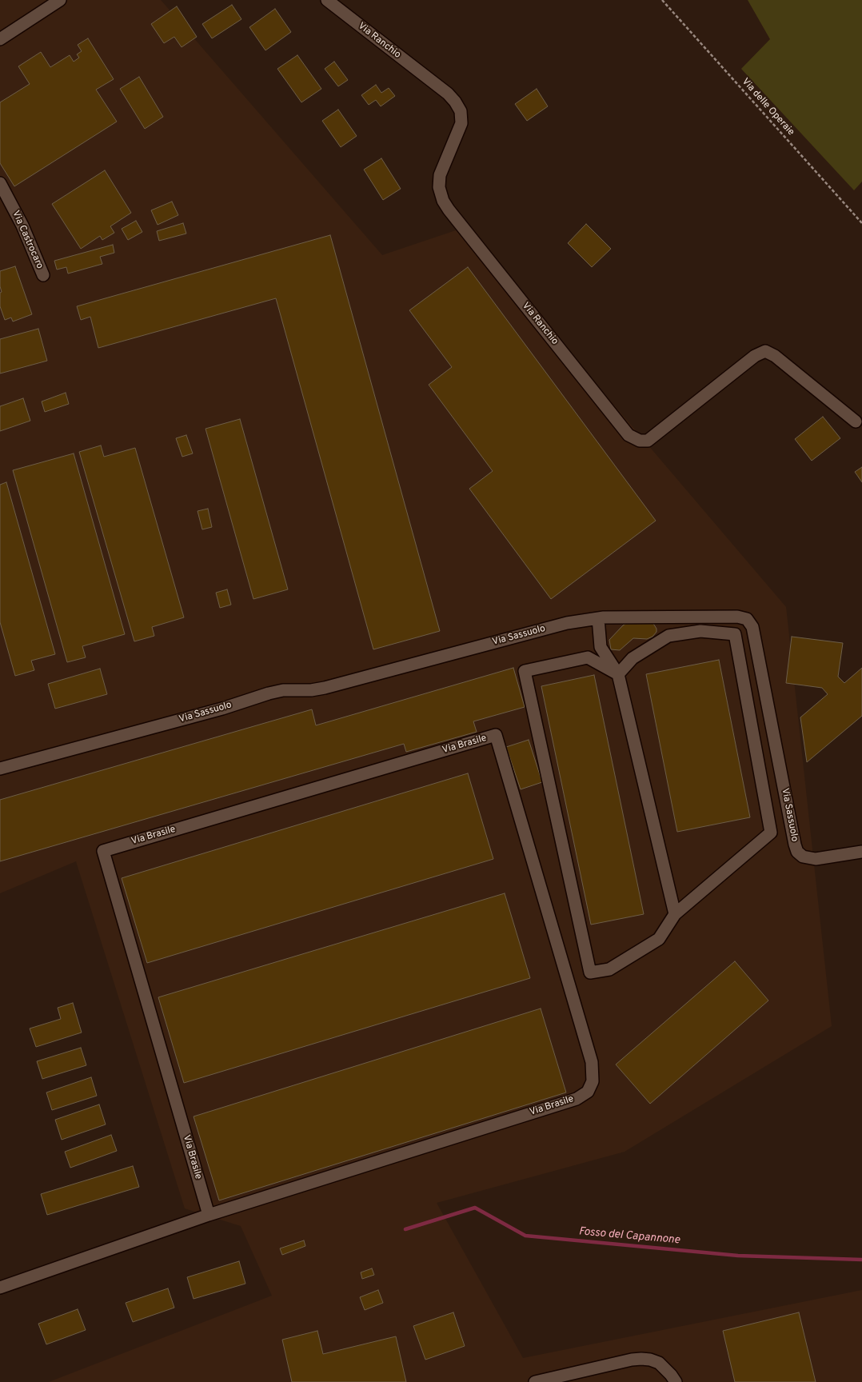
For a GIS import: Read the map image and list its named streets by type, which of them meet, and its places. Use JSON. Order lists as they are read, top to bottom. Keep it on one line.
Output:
{"streets":{"street":["Via Ranchio","Via Castrocaro","Via Sassuolo","Via Brasile"],"path":["Via delle Operaie"]},"water":["Fosso del Capannone"]}
